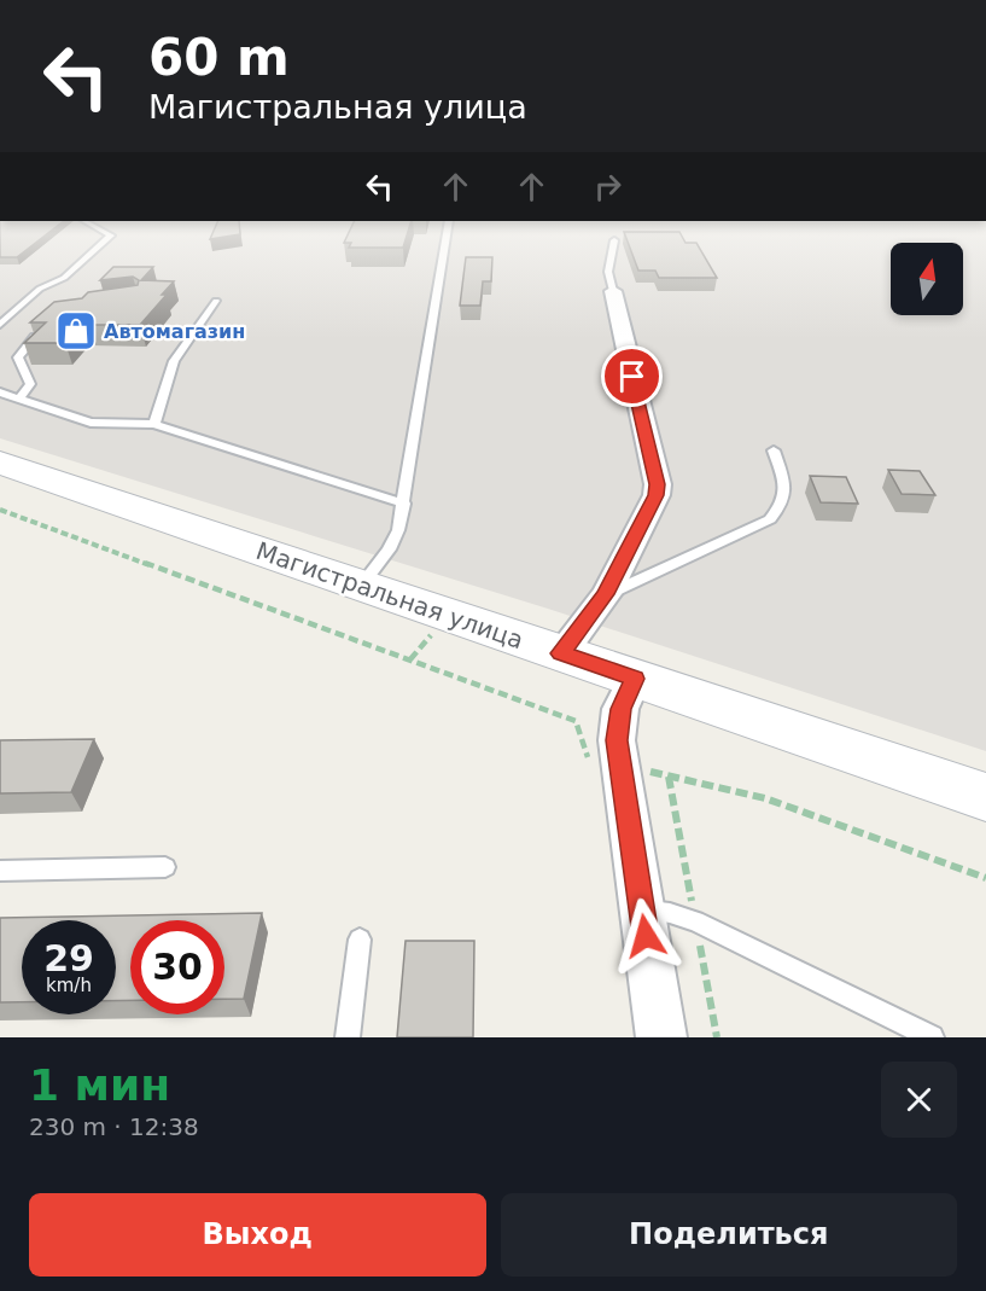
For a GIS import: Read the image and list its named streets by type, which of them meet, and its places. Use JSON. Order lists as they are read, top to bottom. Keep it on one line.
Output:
{"streets":{"main road":["Магистральная улица"]},"places":{"shop":["Автомагазин"]},"north":"top","page":{"turn":["60 m","Магистральная улица"],"speed":"29 km/h","limit":"30","heading":["1 мин","230 m · 12:38"],"buttons":["Выход","Поделиться"]}}
